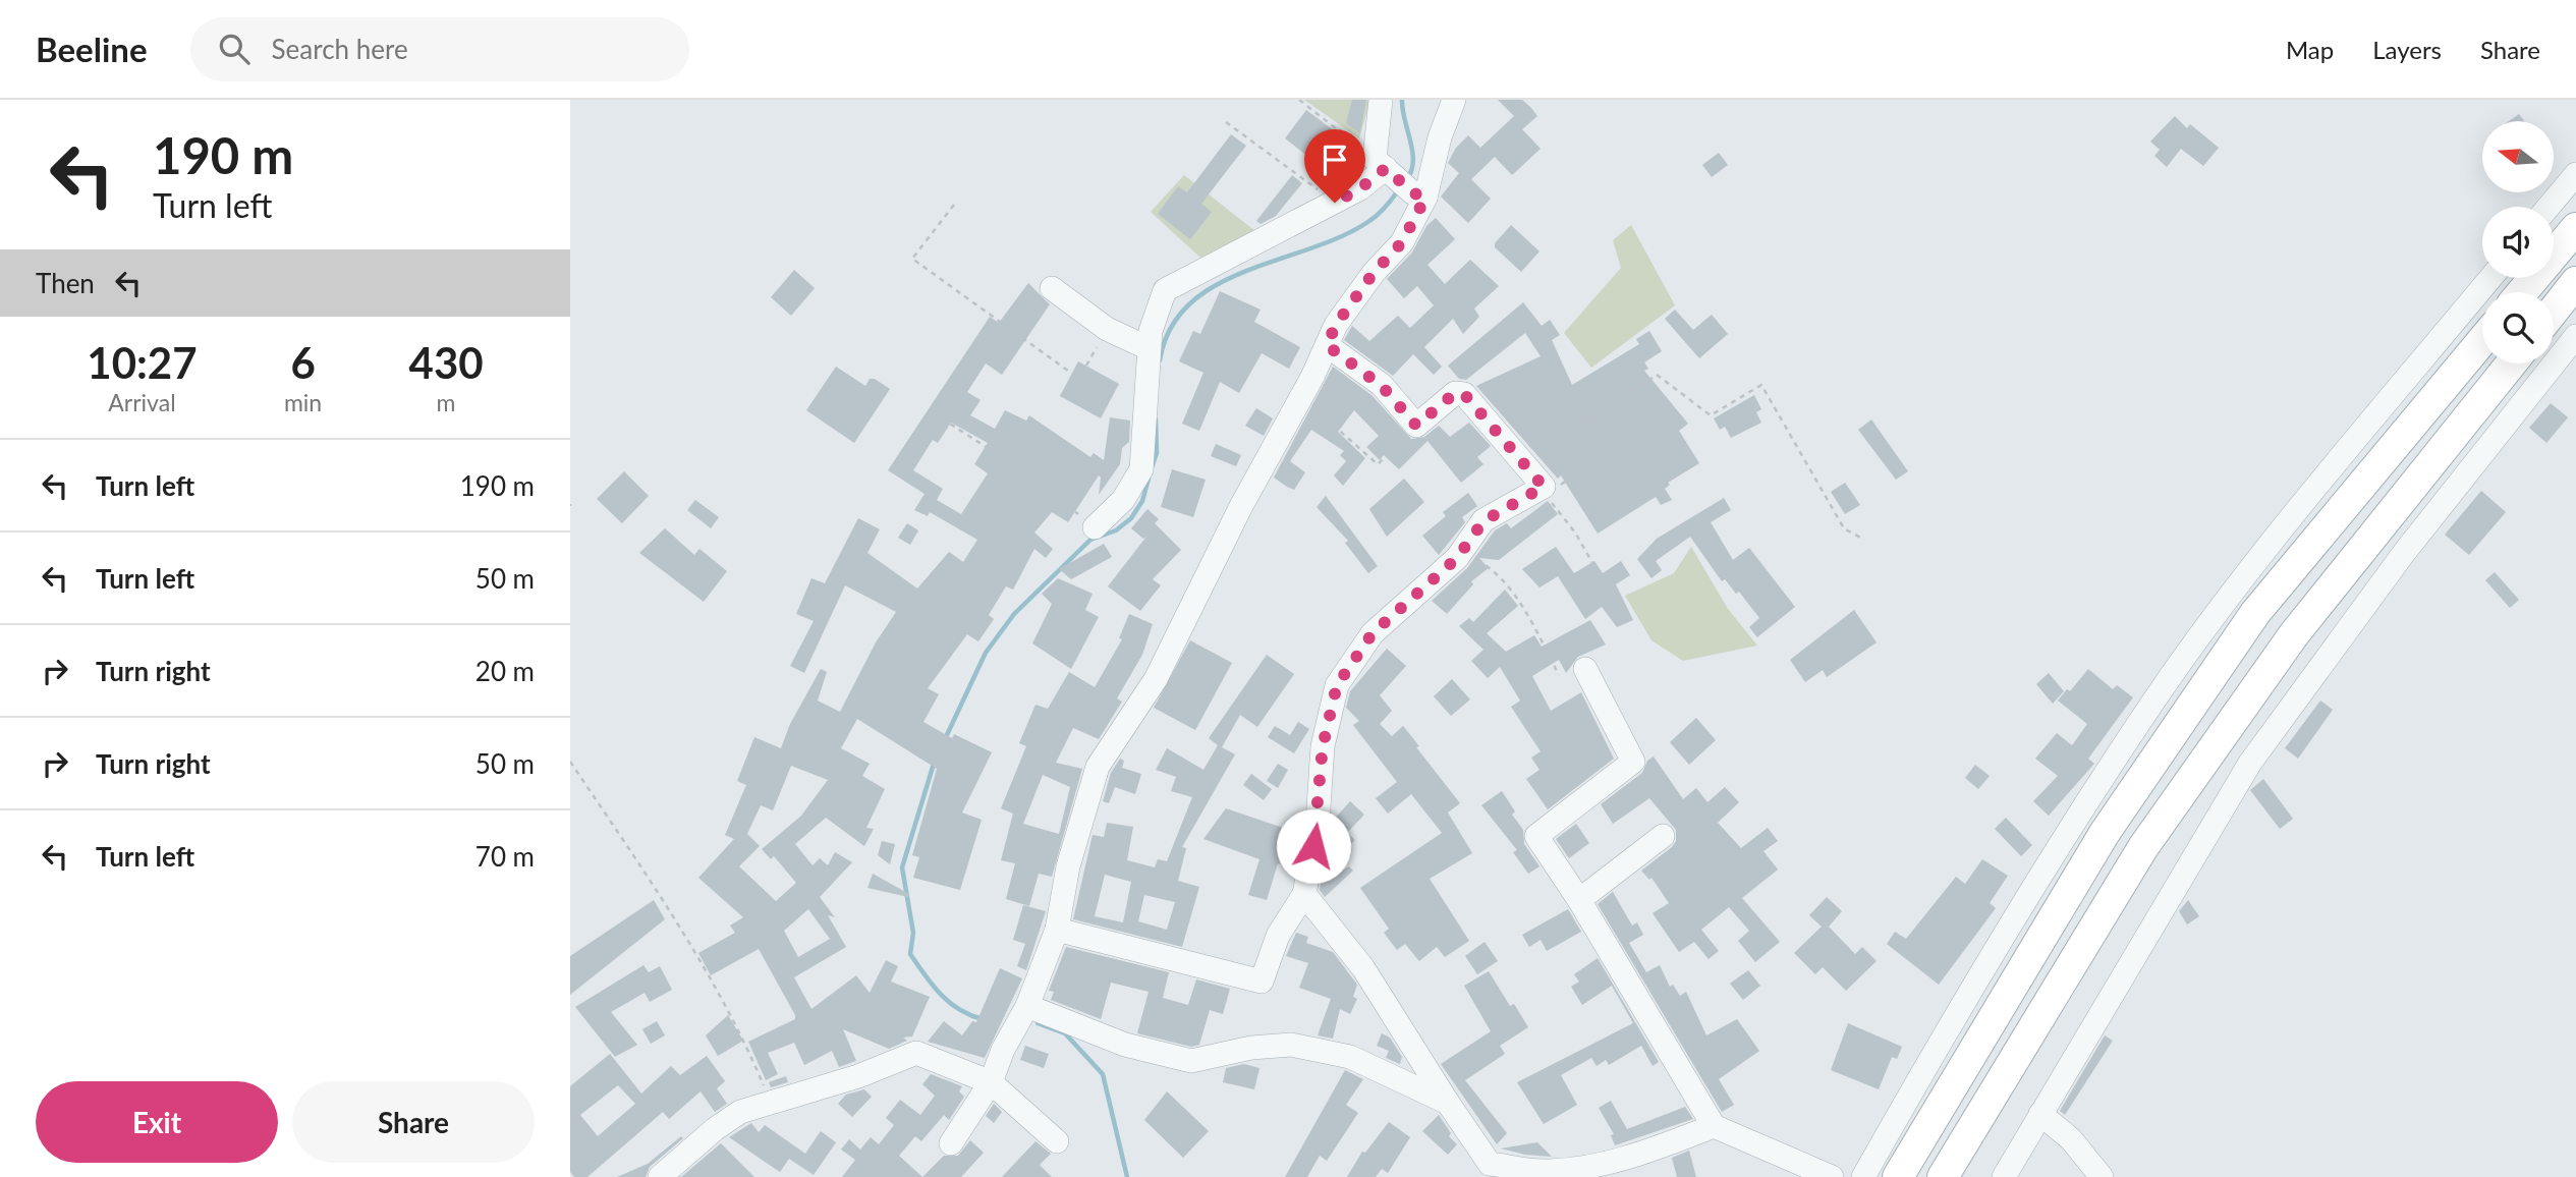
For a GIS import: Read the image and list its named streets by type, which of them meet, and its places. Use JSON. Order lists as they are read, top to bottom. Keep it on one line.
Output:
{"north":"left","page":{"header":"Beeline","search":"Search here","nav":["Map","Layers","Share"],"turn":["190 m","Turn left"],"then":"Then","eta":["10:27","Arrival","6","min","430","m"],"list":[{"name":"Turn left","value":"190 m"},{"name":"Turn left","value":"50 m"},{"name":"Turn right","value":"20 m"},{"name":"Turn right","value":"50 m"},{"name":"Turn left","value":"70 m"}],"buttons":["Exit","Share"]}}
